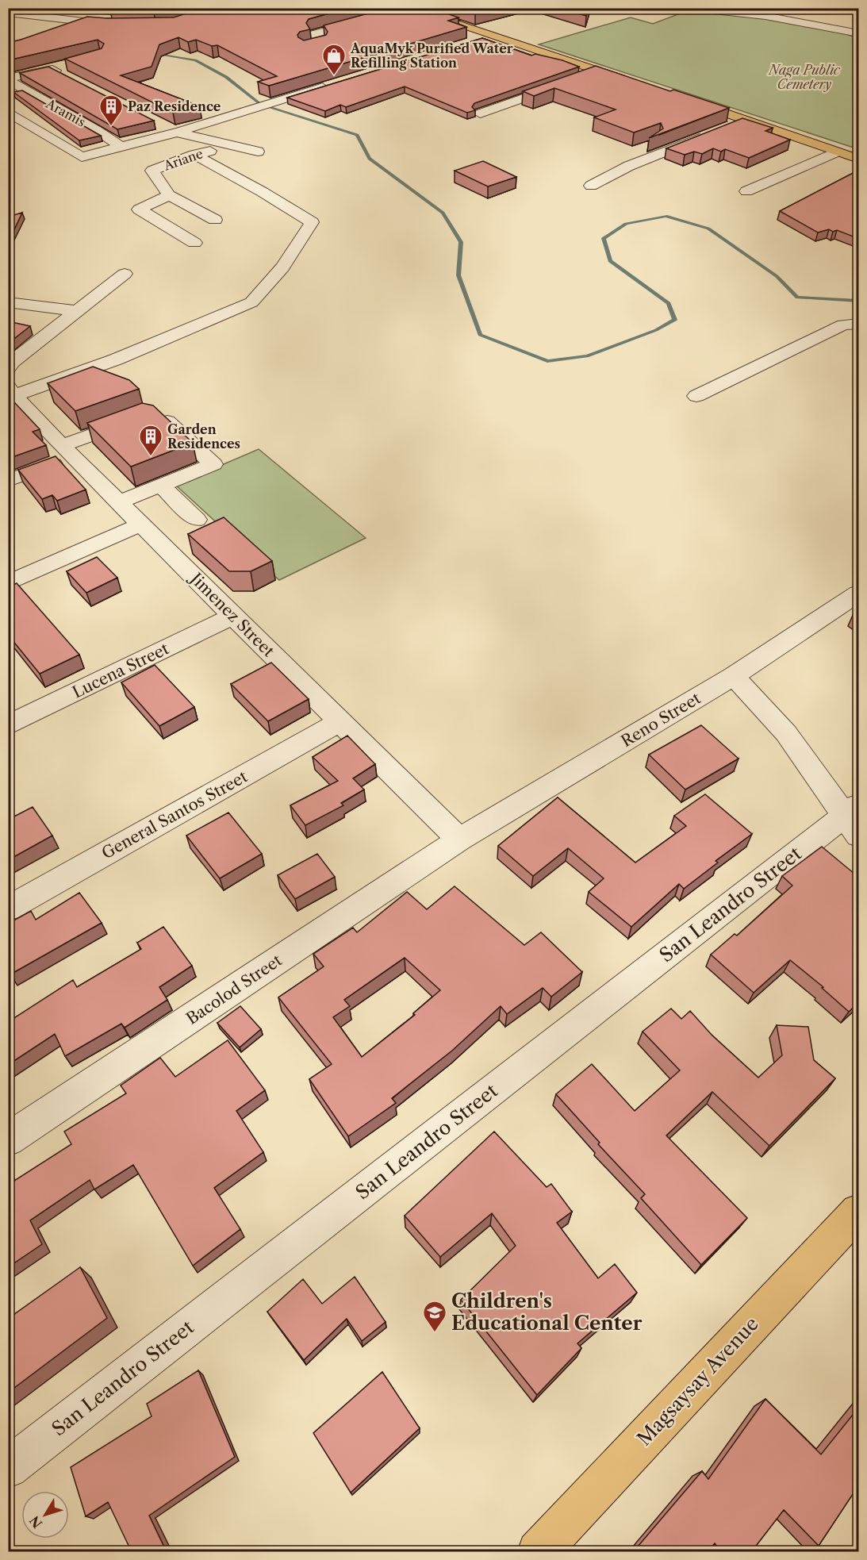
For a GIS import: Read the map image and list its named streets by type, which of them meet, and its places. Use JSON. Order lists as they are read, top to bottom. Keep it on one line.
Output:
{"streets":{"main road":["Magsaysay Avenue"],"street":["Aramis","Ariane","Jimenez Street","Lucena Street","Reno Street","General Santos Street","San Leandro Street","Bacolod Street"]},"crossings":[["Jimenez Street","Lucena Street"],["Jimenez Street","Reno Street"],["Jimenez Street","General Santos Street"],["Jimenez Street","Bacolod Street"],["Reno Street","Bacolod Street"]],"parks":["Naga Public Cemetery"],"places":{"shop":["AquaMyk Purified Water Refilling Station"],"building":["Paz Residence","Garden Residences"],"school or university":["Children's Educational Center"]},"north":"bottom left"}
